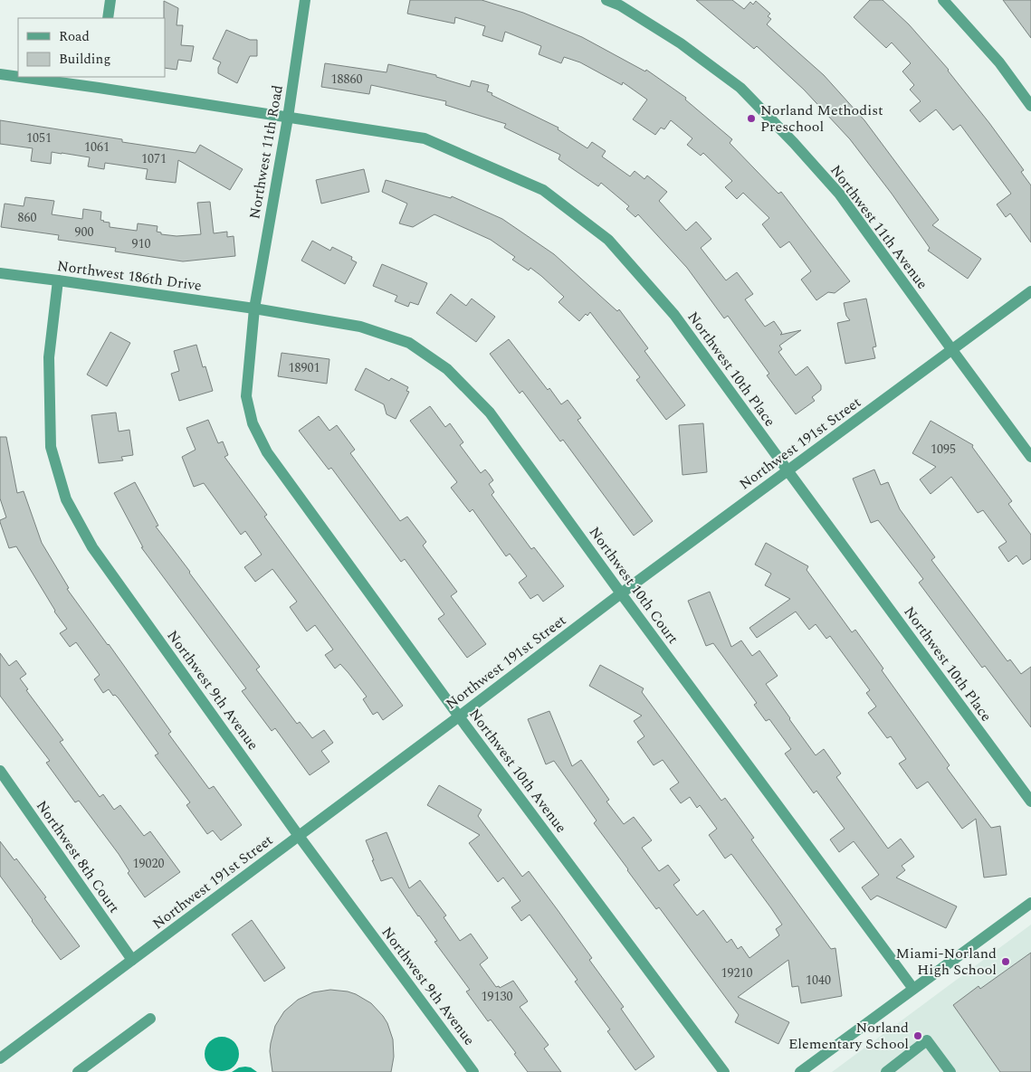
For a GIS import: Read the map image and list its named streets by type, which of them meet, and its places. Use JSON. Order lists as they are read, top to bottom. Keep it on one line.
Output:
{"streets":{"street":["Northwest 11th Road","Northwest 11th Avenue","Northwest 186th Drive","Northwest 10th Place","Northwest 191st Street","Northwest 10th Court","Northwest 9th Avenue","Northwest 10th Avenue","Northwest 8th Court"]},"crossings":[["Northwest 11th Road","Northwest 186th Drive"],["Northwest 11th Road","Northwest 10th Place"],["Northwest 11th Road","Northwest 10th Court"],["Northwest 11th Road","Northwest 10th Avenue"],["Northwest 11th Avenue","Northwest 191st Street"],["Northwest 186th Drive","Northwest 10th Court"],["Northwest 186th Drive","Northwest 9th Avenue"],["Northwest 186th Drive","Northwest 10th Avenue"],["Northwest 10th Place","Northwest 191st Street"],["Northwest 191st Street","Northwest 10th Court"],["Northwest 191st Street","Northwest 9th Avenue"],["Northwest 191st Street","Northwest 10th Avenue"],["Northwest 191st Street","Northwest 8th Court"],["Northwest 10th Court","Northwest 10th Avenue"]],"places":["Norland Methodist Preschool","Miami-Norland High School","Norland Elementary School"],"house_numbers":["18860","1051","1061","1071","860","900","910","18901","1095","19020","19210","1040","19130"],"legend":["Road","Building"]}
